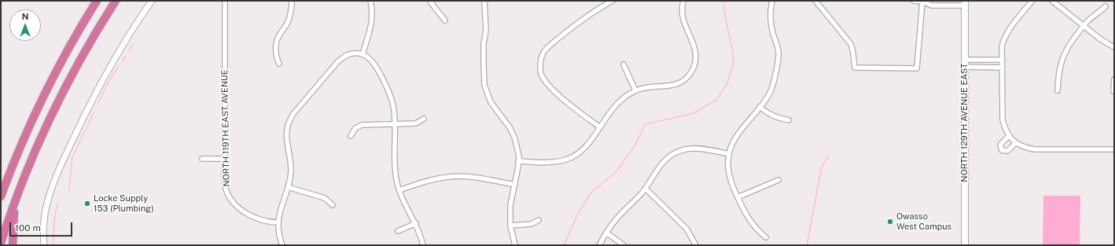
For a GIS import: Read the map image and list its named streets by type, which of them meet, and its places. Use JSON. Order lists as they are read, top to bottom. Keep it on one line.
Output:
{"streets":{"main road":["NORTH 129TH AVENUE EAST"],"street":["NORTH 119TH EAST AVENUE"]},"places":["Locke Supply 153 (Plumbing)","Owasso West Campus"],"scale_bar":"100 m","north":"top"}
